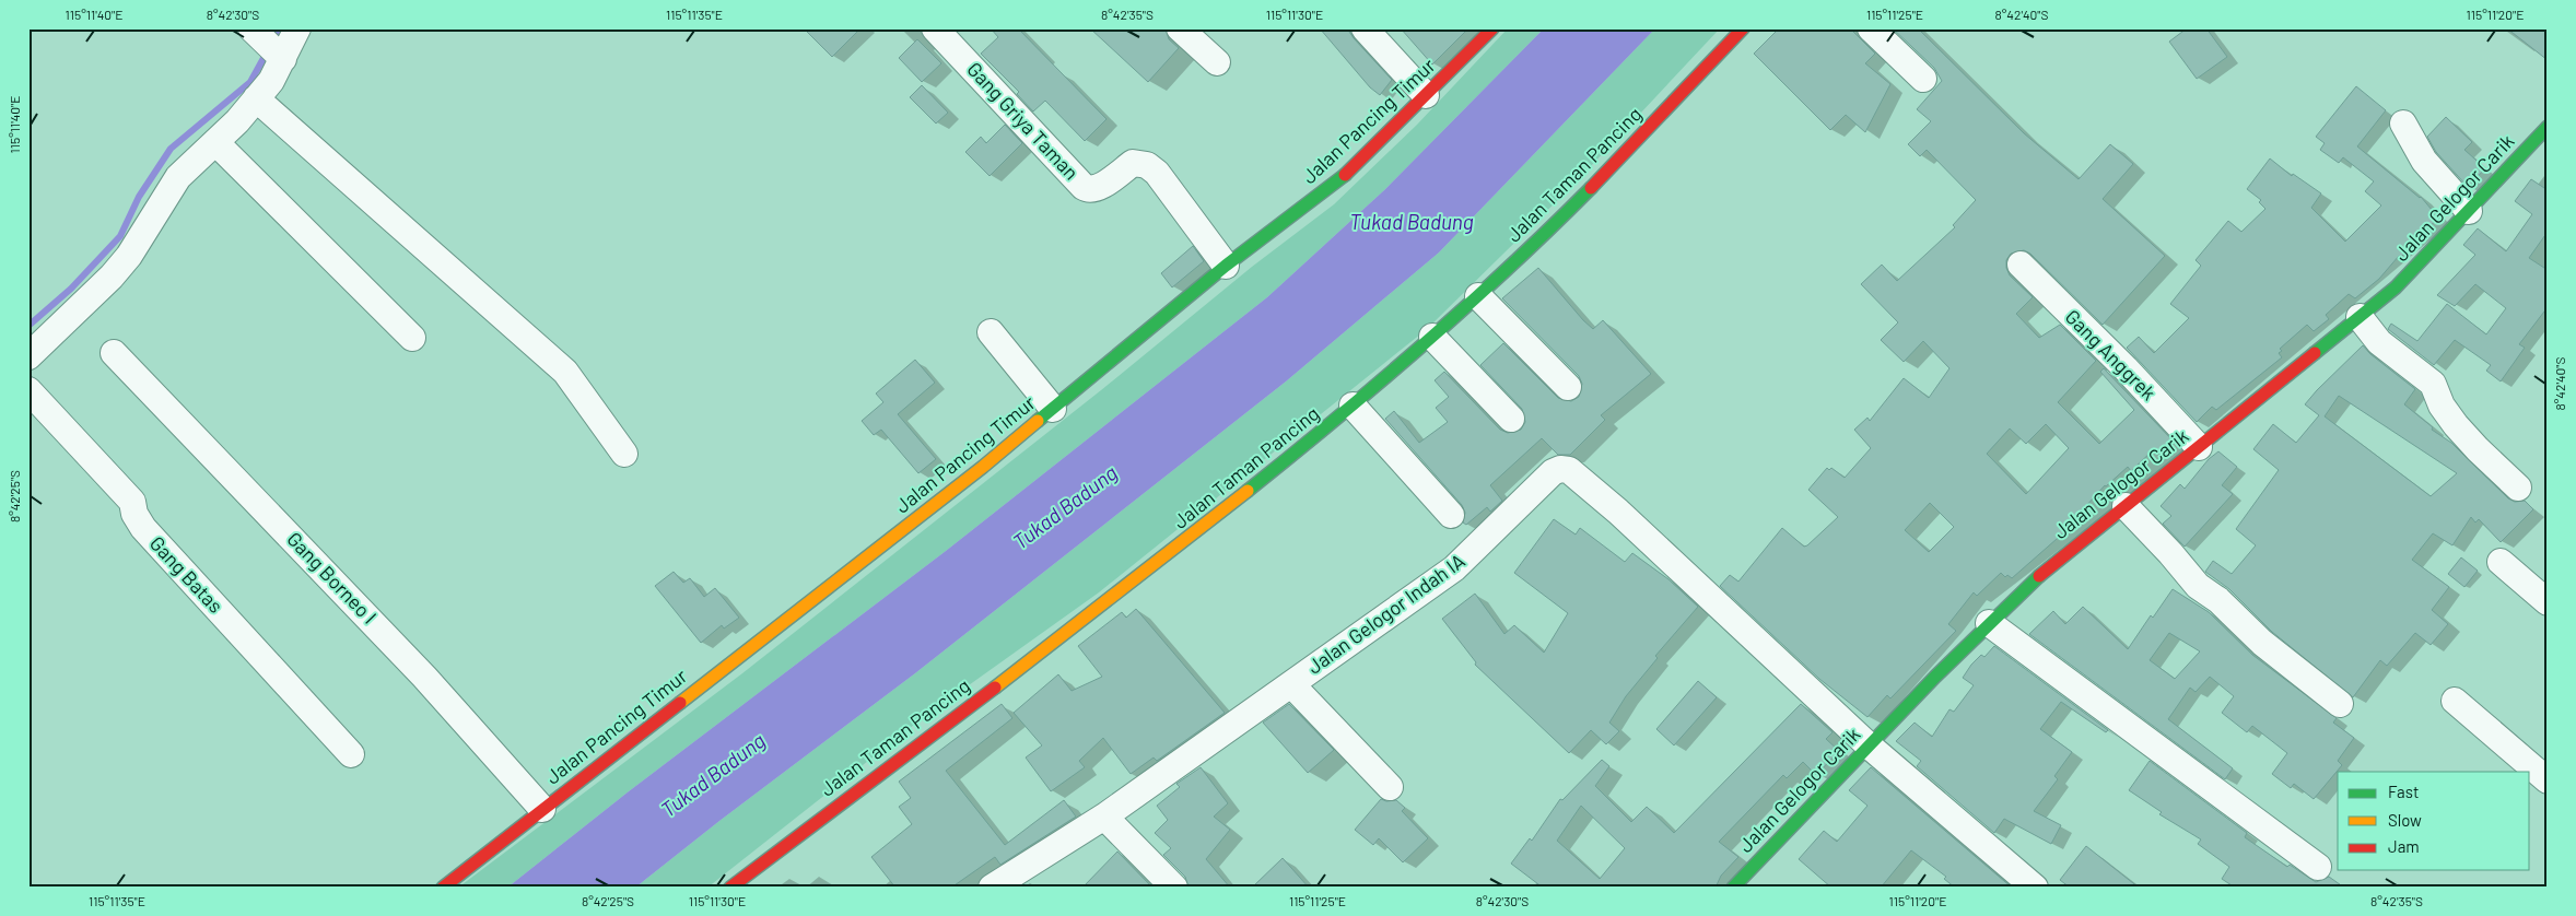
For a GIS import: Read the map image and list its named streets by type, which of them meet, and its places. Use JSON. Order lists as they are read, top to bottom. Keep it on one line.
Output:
{"streets":{"street":["Gang Griya Taman","Jalan Pancing Timur","Jalan Taman Pancing","Jalan Gelogor Carik","Gang Anggrek","Gang Batas","Gang Borneo I","Jalan Gelogor Indah IA"]},"crossings":[["Gang Griya Taman","Jalan Pancing Timur"],["Jalan Pancing Timur","Gang Borneo I"],["Jalan Gelogor Carik","Gang Anggrek"],["Jalan Gelogor Carik","Jalan Gelogor Indah IA"]],"water":["Tukad Badung"],"legend":["Fast","Slow","Jam"],"coordinates":["115°11'40\"E","8°42'30\"S","115°11'35\"E","8°42'35\"S","115°11'30\"E","115°11'25\"E","8°42'40\"S","115°11'20\"E","8°42'25\"S"]}
